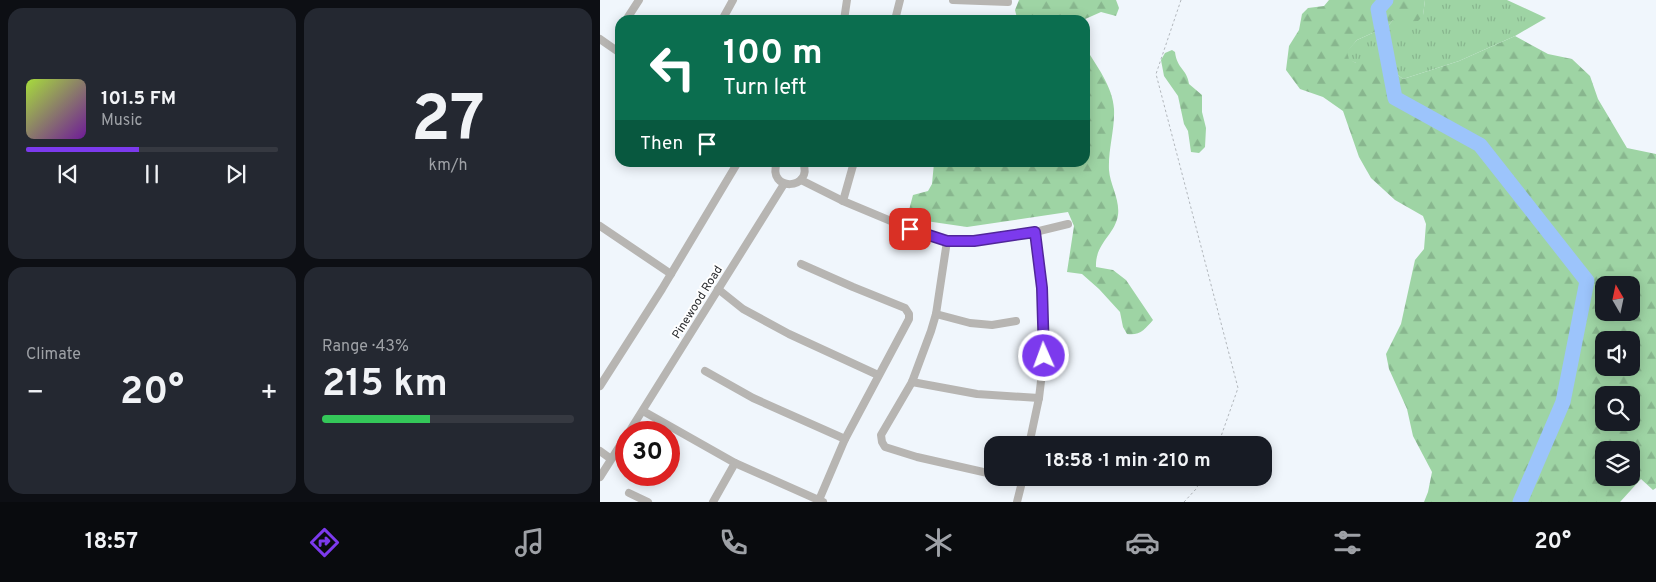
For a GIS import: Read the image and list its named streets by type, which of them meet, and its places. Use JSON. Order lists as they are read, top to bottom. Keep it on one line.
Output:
{"streets":{"street":["Pinewood Road"]},"north":"top","page":{"tile":[["27","km/h"],"Climate",["Range · 43%","215 km"]],"turn":["100 m","Turn left"],"song":["101.5 FM","Music"],"then":"Then","heat":["−","20°","+"],"limit":"30","trip":"18:58 · 1 min · 210 m","tabs":["18:57","20°"]}}
